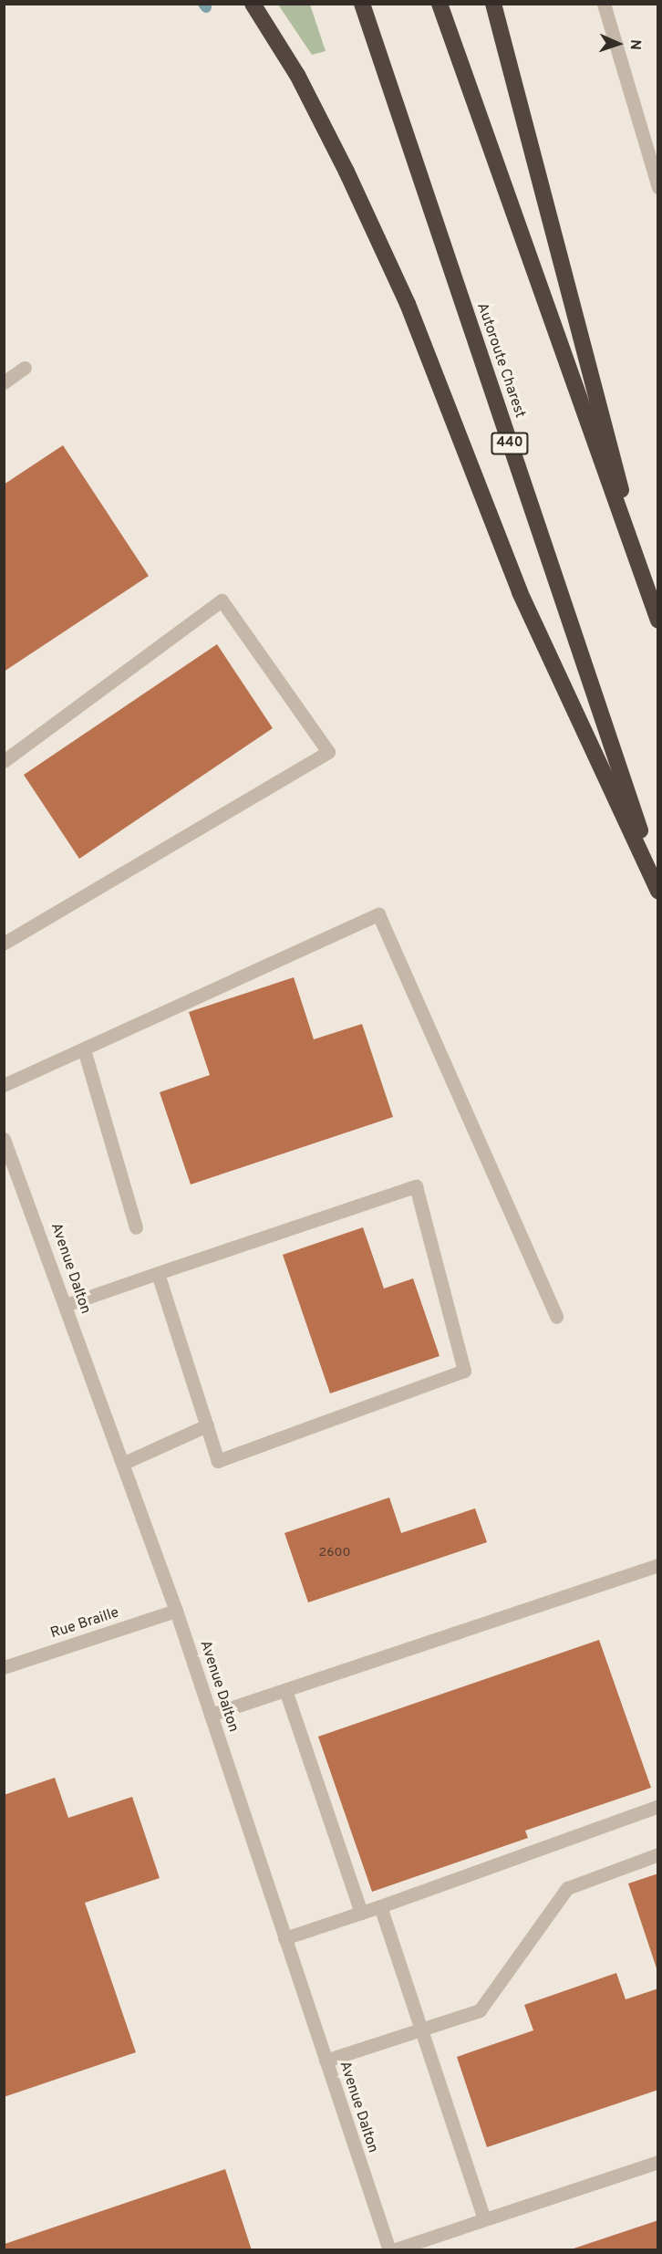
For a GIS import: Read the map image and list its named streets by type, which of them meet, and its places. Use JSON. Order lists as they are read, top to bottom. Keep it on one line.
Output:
{"streets":{"highway":["Autoroute Charest","440"],"street":["Avenue Dalton","Rue Braille"]},"crossings":[["Avenue Dalton","Rue Braille"]],"house_numbers":["2600"],"north":"right"}
